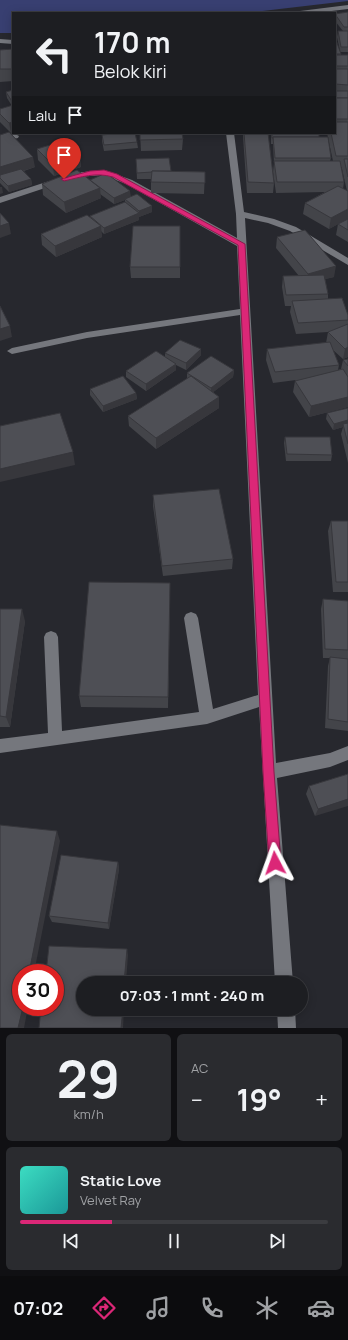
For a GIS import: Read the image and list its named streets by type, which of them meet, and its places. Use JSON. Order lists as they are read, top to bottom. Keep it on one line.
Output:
{"page":{"turn":["170 m","Belok kiri"],"then":"Lalu","limit":"30","trip":"07:03 · 1 mnt · 240 m","tile":[["29","km/h"],"AC"],"heat":["−","19°","+"],"song":["Static Love","Velvet Ray"],"tabs":"07:02"}}
